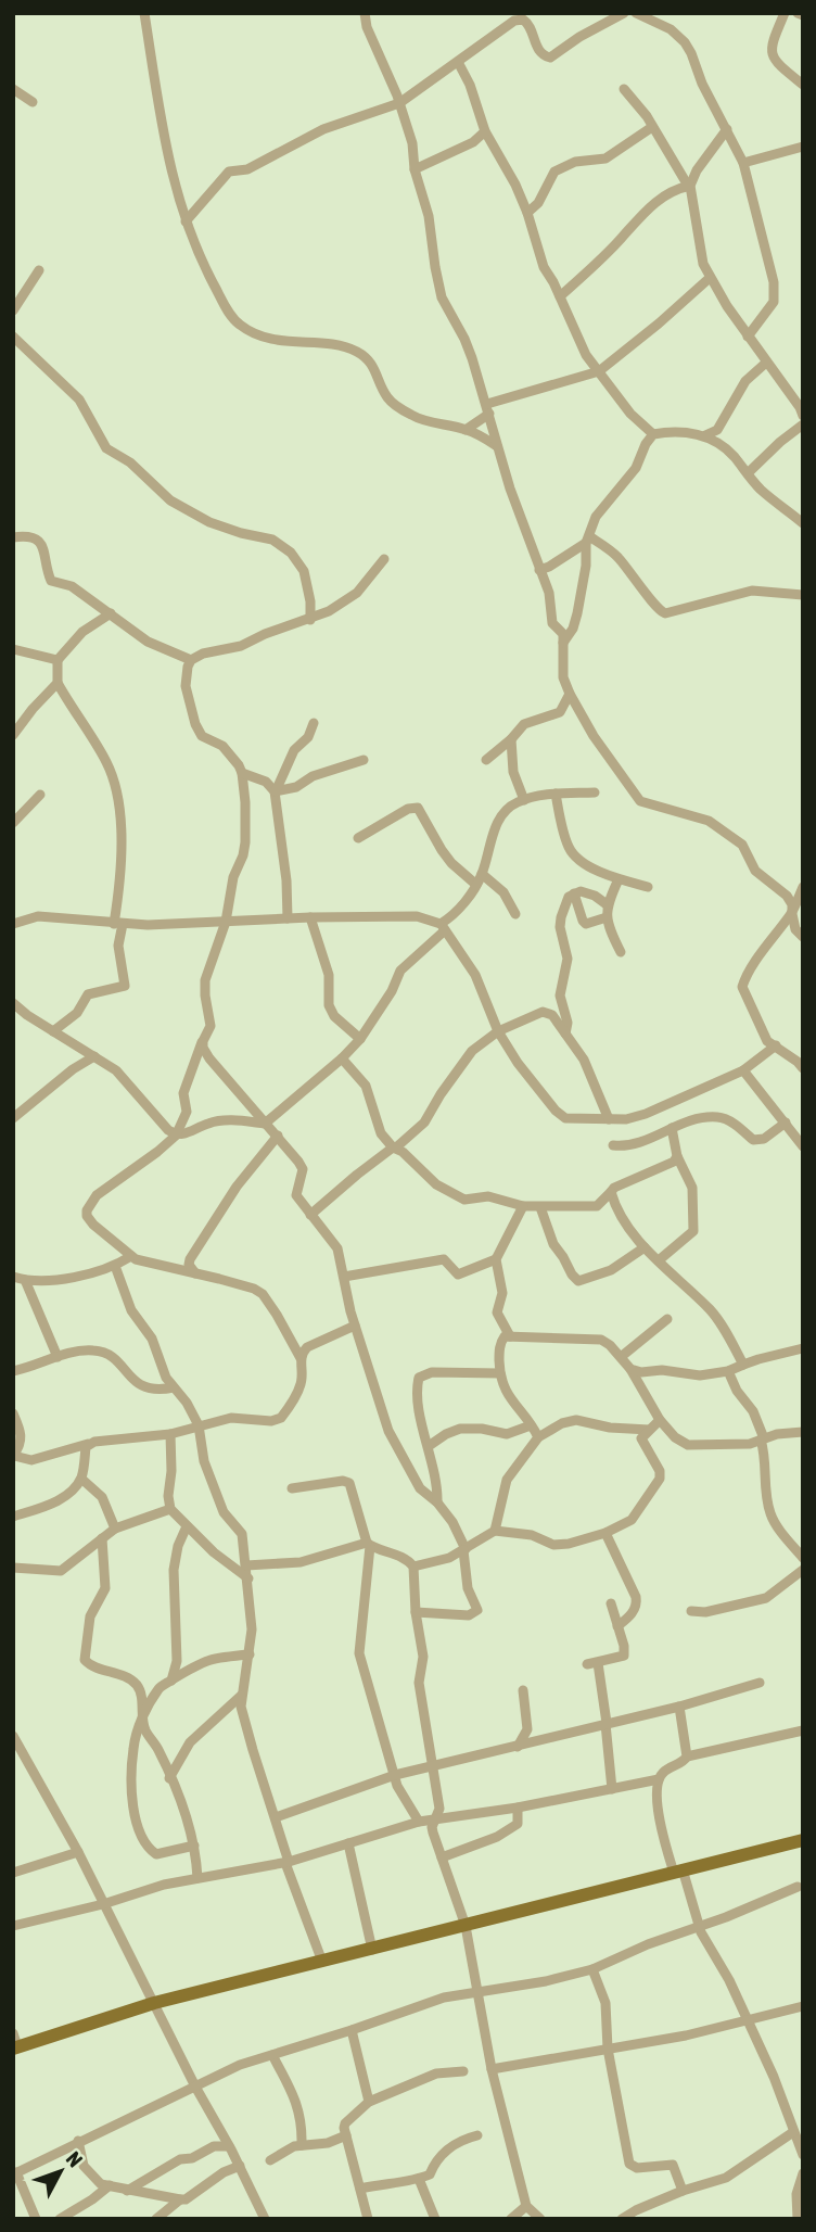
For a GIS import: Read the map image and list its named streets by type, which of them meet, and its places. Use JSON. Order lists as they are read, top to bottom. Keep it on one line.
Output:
{"north":"top right"}
